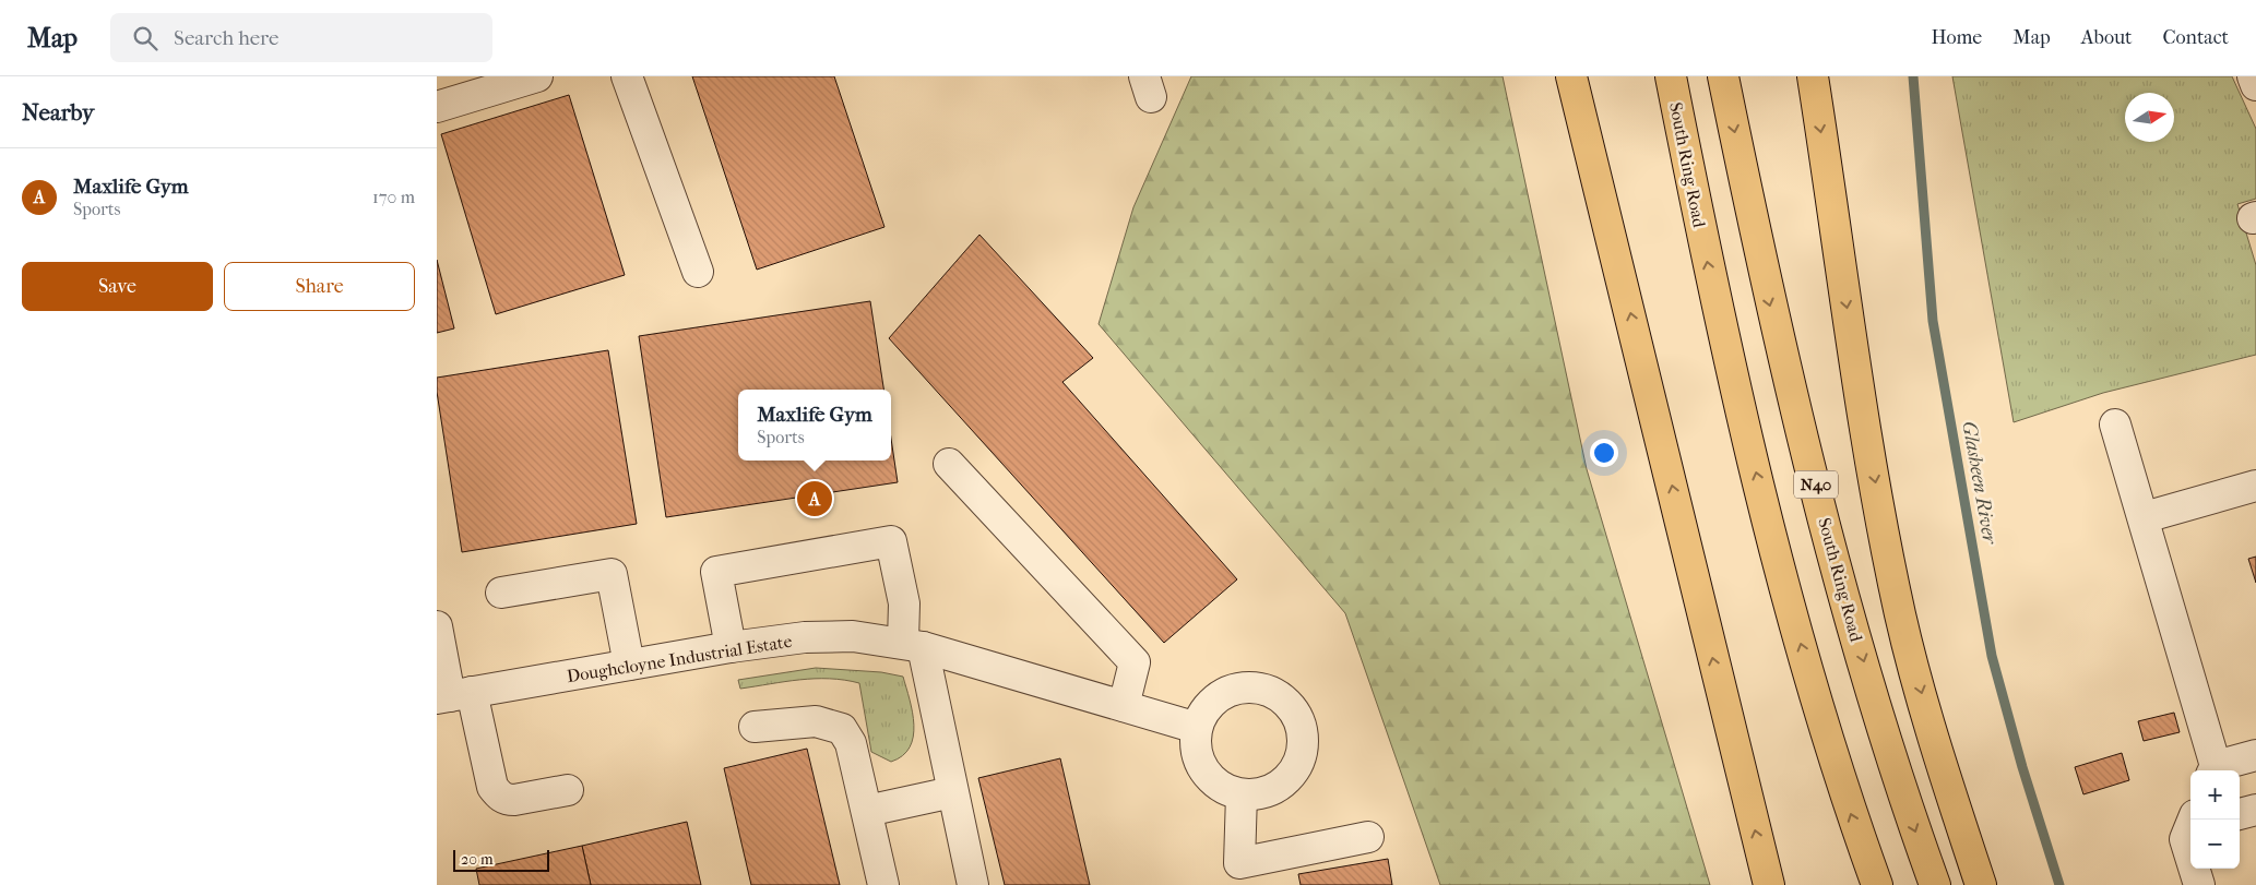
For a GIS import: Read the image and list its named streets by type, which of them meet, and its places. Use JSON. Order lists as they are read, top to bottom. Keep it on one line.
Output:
{"streets":{"main road":["South Ring Road","N40"],"street":["Doughcloyne Industrial Estate"]},"water":["Glasheen River"],"scale_bar":"20 m","north":"right","page":{"header":"Map","search":"Search here","nav":["Home","Map","About","Contact"],"heading":"Nearby","list":[{"mark":"A","name":"Maxlife Gym","note":"Sports","value":"170 m"}],"buttons":["Save","Share"],"popup":["Maxlife Gym","Sports"],"pins":"A","map_buttons":["+","−"],"scale":"20 m"}}
